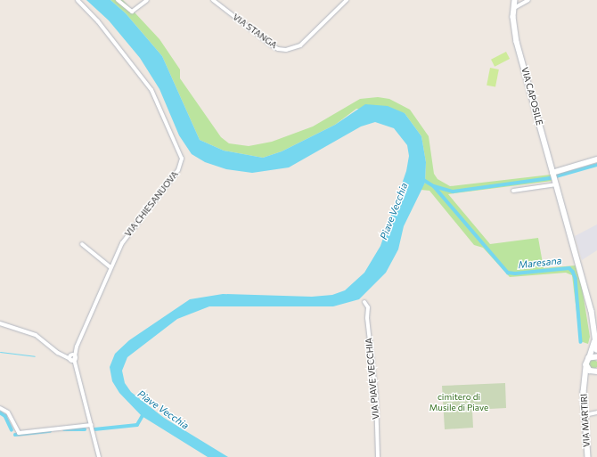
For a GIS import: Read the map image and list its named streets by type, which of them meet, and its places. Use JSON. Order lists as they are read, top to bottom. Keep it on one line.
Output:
{"streets":{"street":["VIA STANGA","VIA CAPOSILE","VIA CHIESANUOVA","VIA PIAVE VECCHIA","VIA MARTIRI"]},"crossings":[["VIA CAPOSILE","VIA MARTIRI"]],"water":["Piave Vecchia","Maresana"],"parks":["cimitero di Musile di Piave"]}
